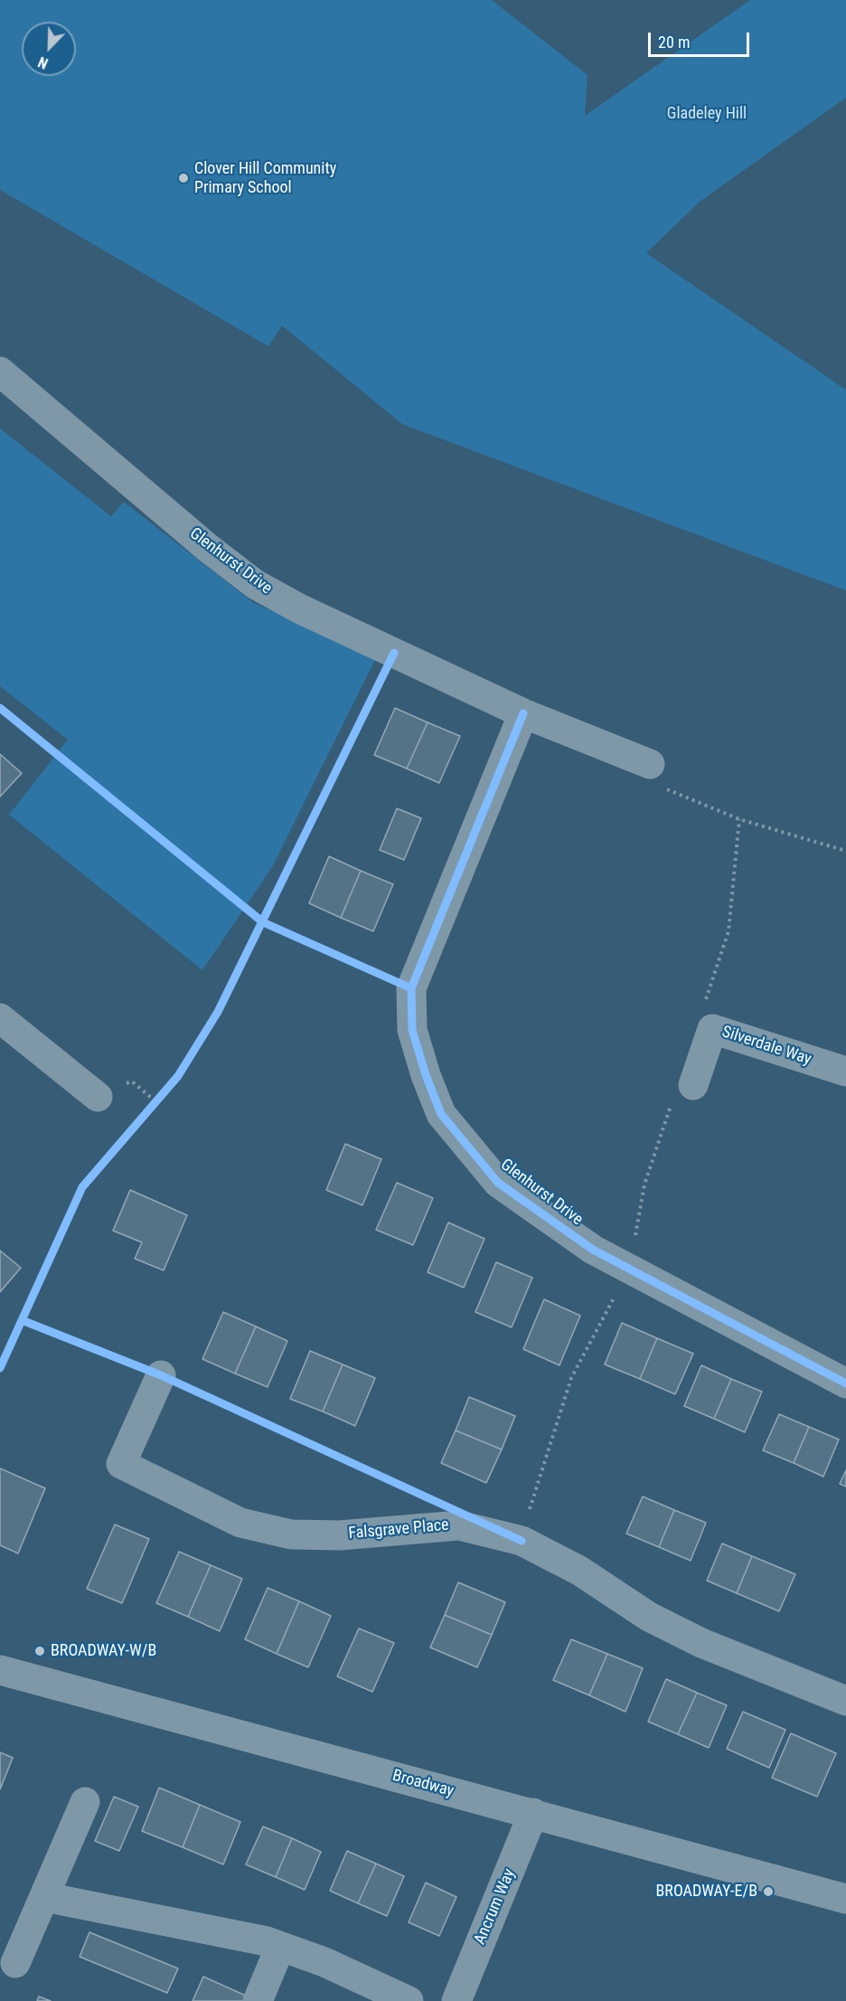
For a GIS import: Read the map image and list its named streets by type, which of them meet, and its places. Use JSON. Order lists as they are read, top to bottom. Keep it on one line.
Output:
{"streets":{"street":["Glenhurst Drive","Silverdale Way","Falsgrave Place","Broadway","Ancrum Way"]},"crossings":[["Broadway","Ancrum Way"]],"parks":["Gladeley Hill"],"places":["Clover Hill Community Primary School","BROADWAY-W/B","BROADWAY-E/B"],"scale_bar":"20 m","north":"bottom left"}
